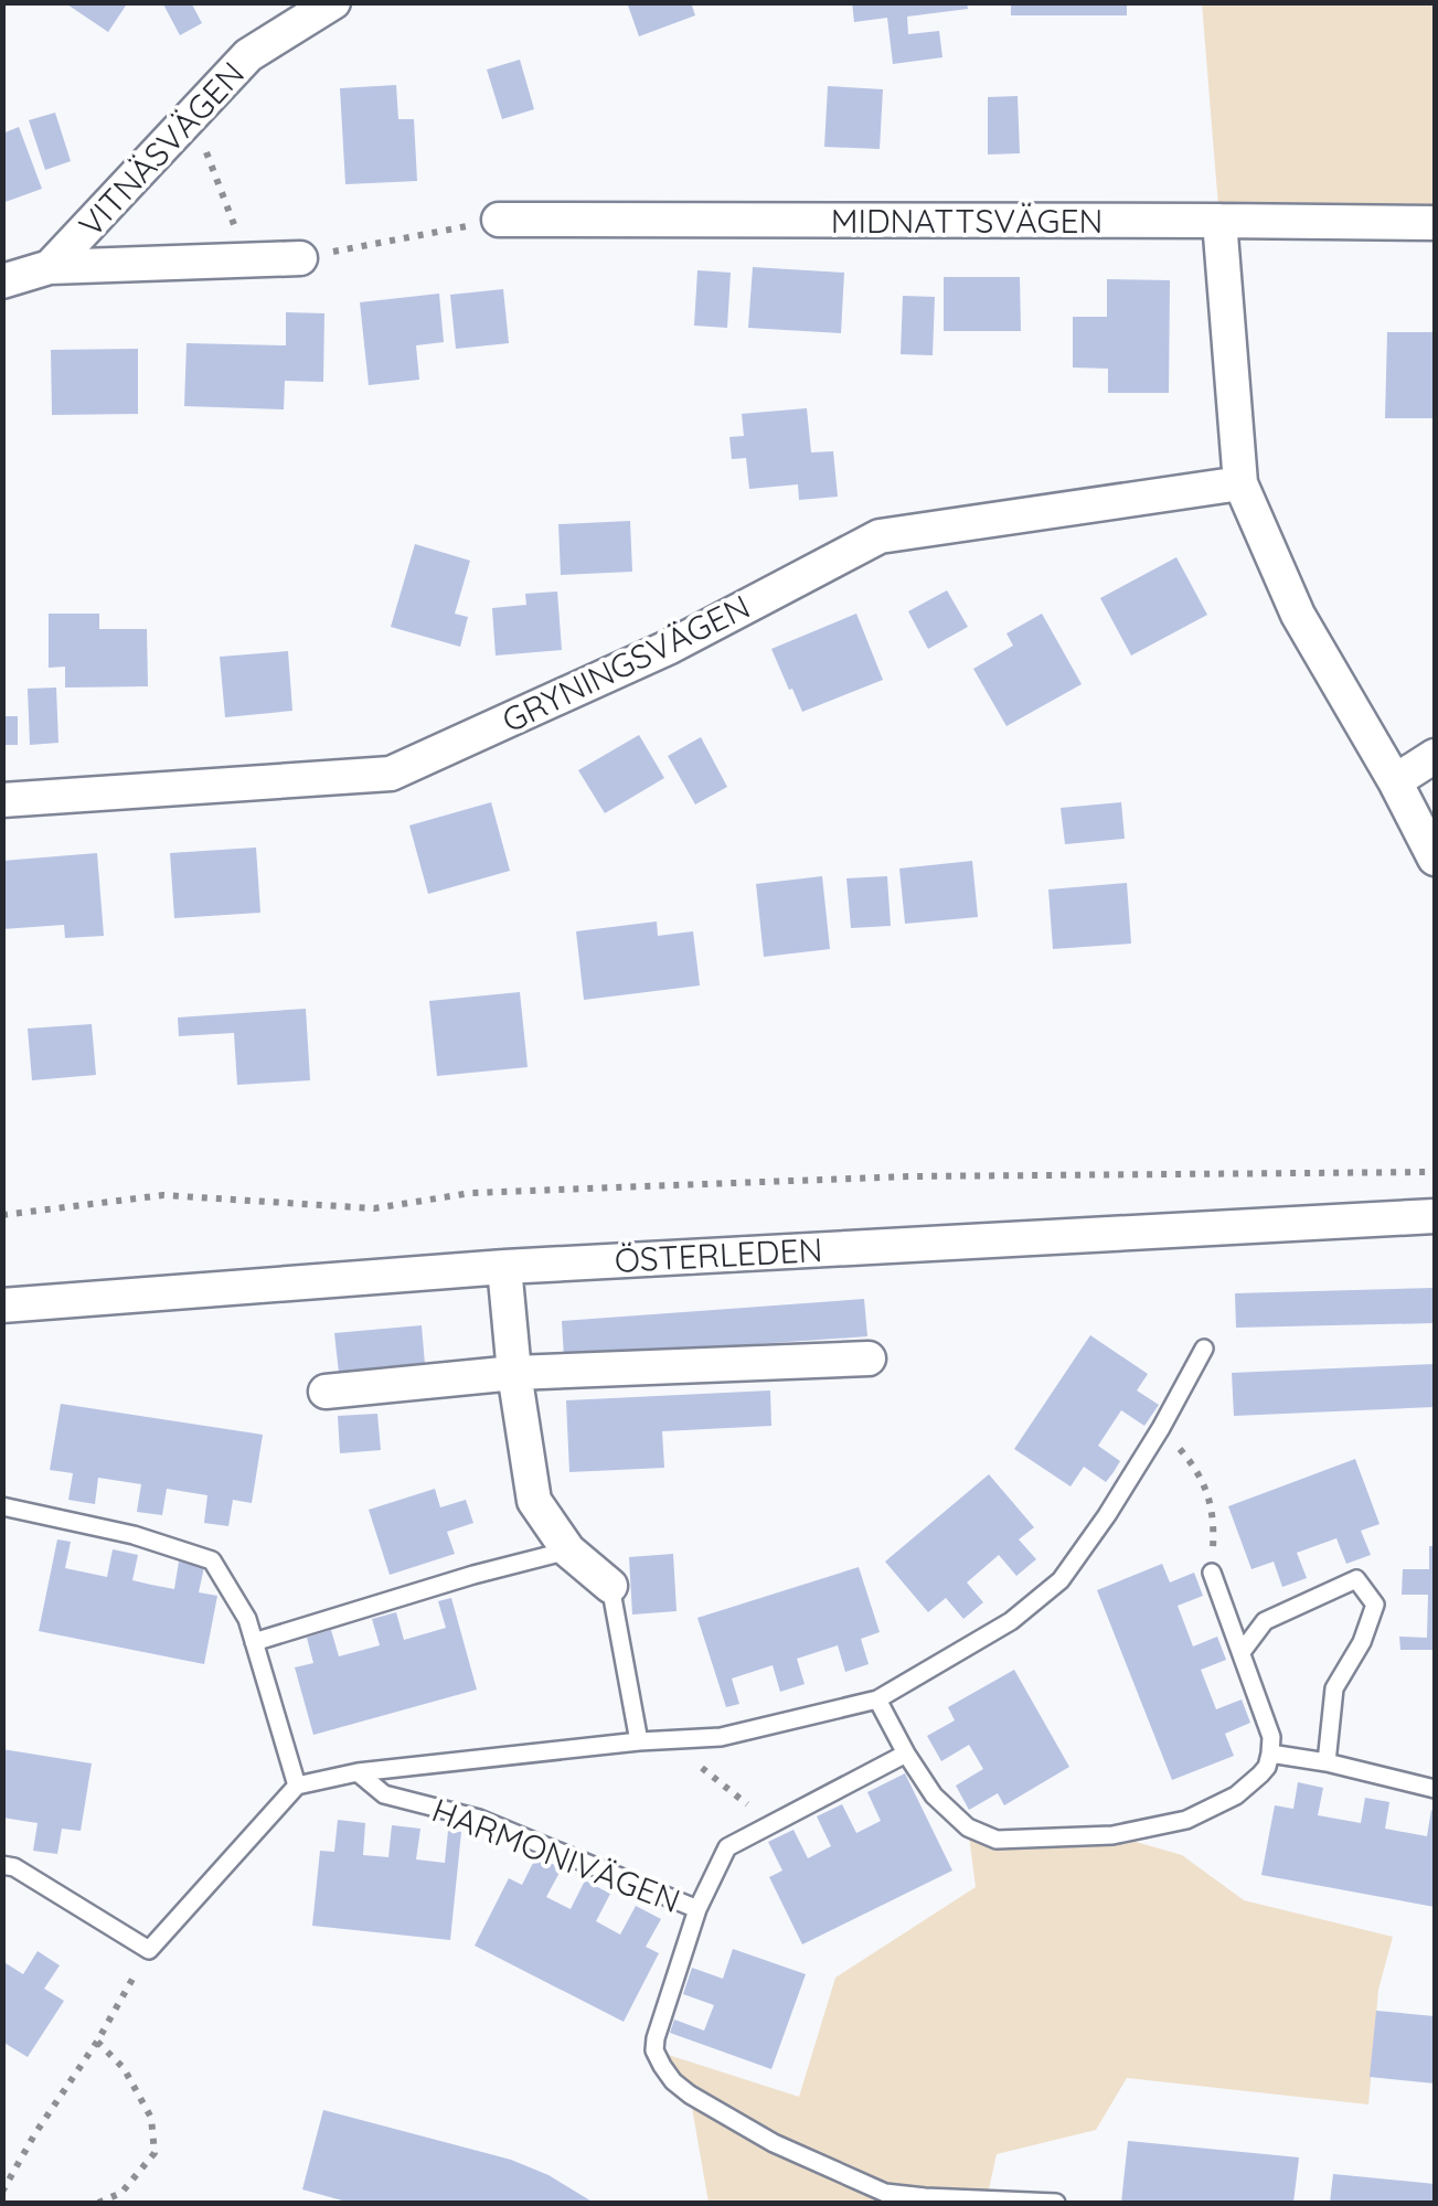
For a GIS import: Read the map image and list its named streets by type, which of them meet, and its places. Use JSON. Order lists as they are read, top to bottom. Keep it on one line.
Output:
{"streets":{"street":["VITNÄSVÄGEN","MIDNATTSVÄGEN","GRYNINGSVÄGEN","ÖSTERLEDEN"],"lane":["HARMONIVÄGEN"]}}
